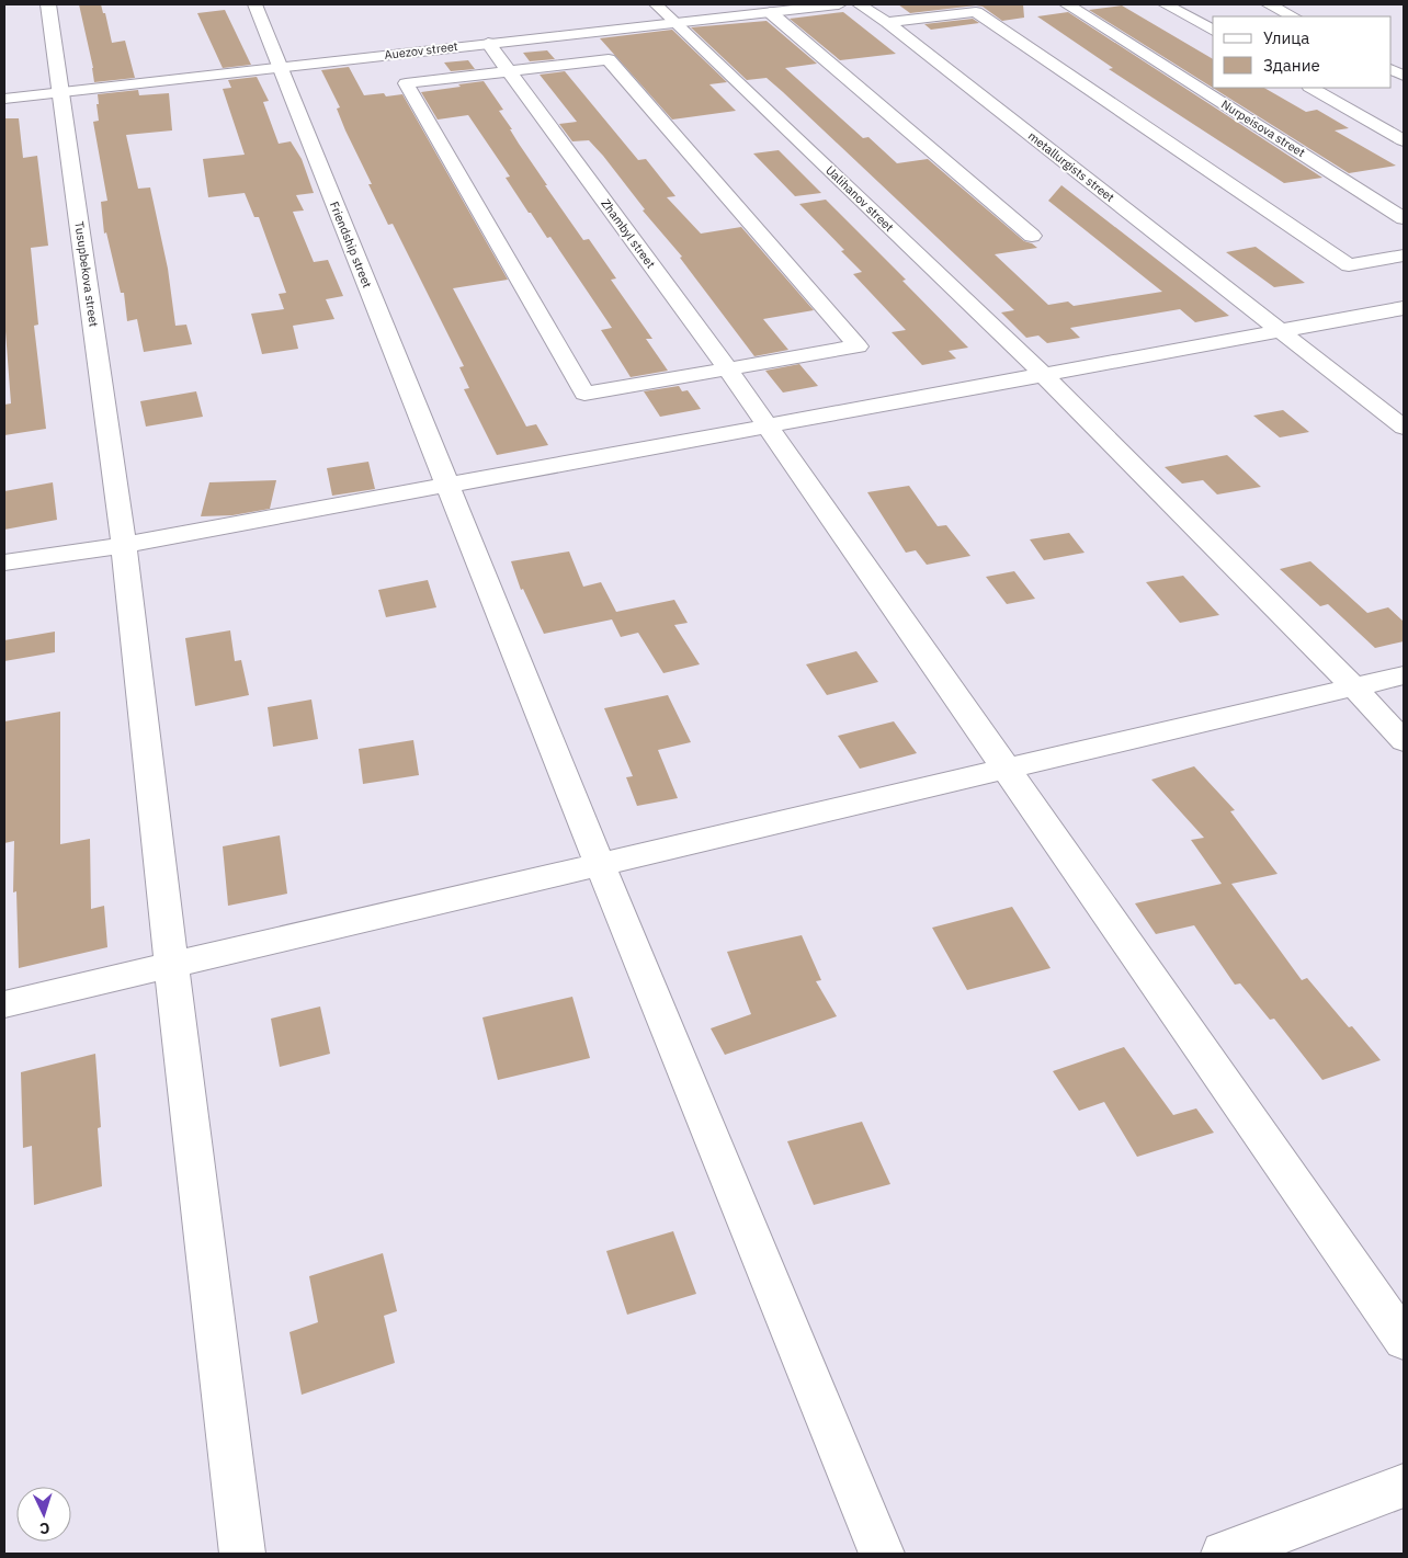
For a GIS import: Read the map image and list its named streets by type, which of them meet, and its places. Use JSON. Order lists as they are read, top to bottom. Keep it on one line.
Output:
{"streets":{"street":["Auezov street","Nurpeisova street","metallurgists street","Ualihanov street","Zhambyl street","Friendship street","Tusupbekova street"]},"crossings":[["Auezov street","Ualihanov street"],["Auezov street","Zhambyl street"],["Auezov street","Friendship street"],["Auezov street","Tusupbekova street"]],"legend":["Улица","Здание"],"north":"bottom"}
